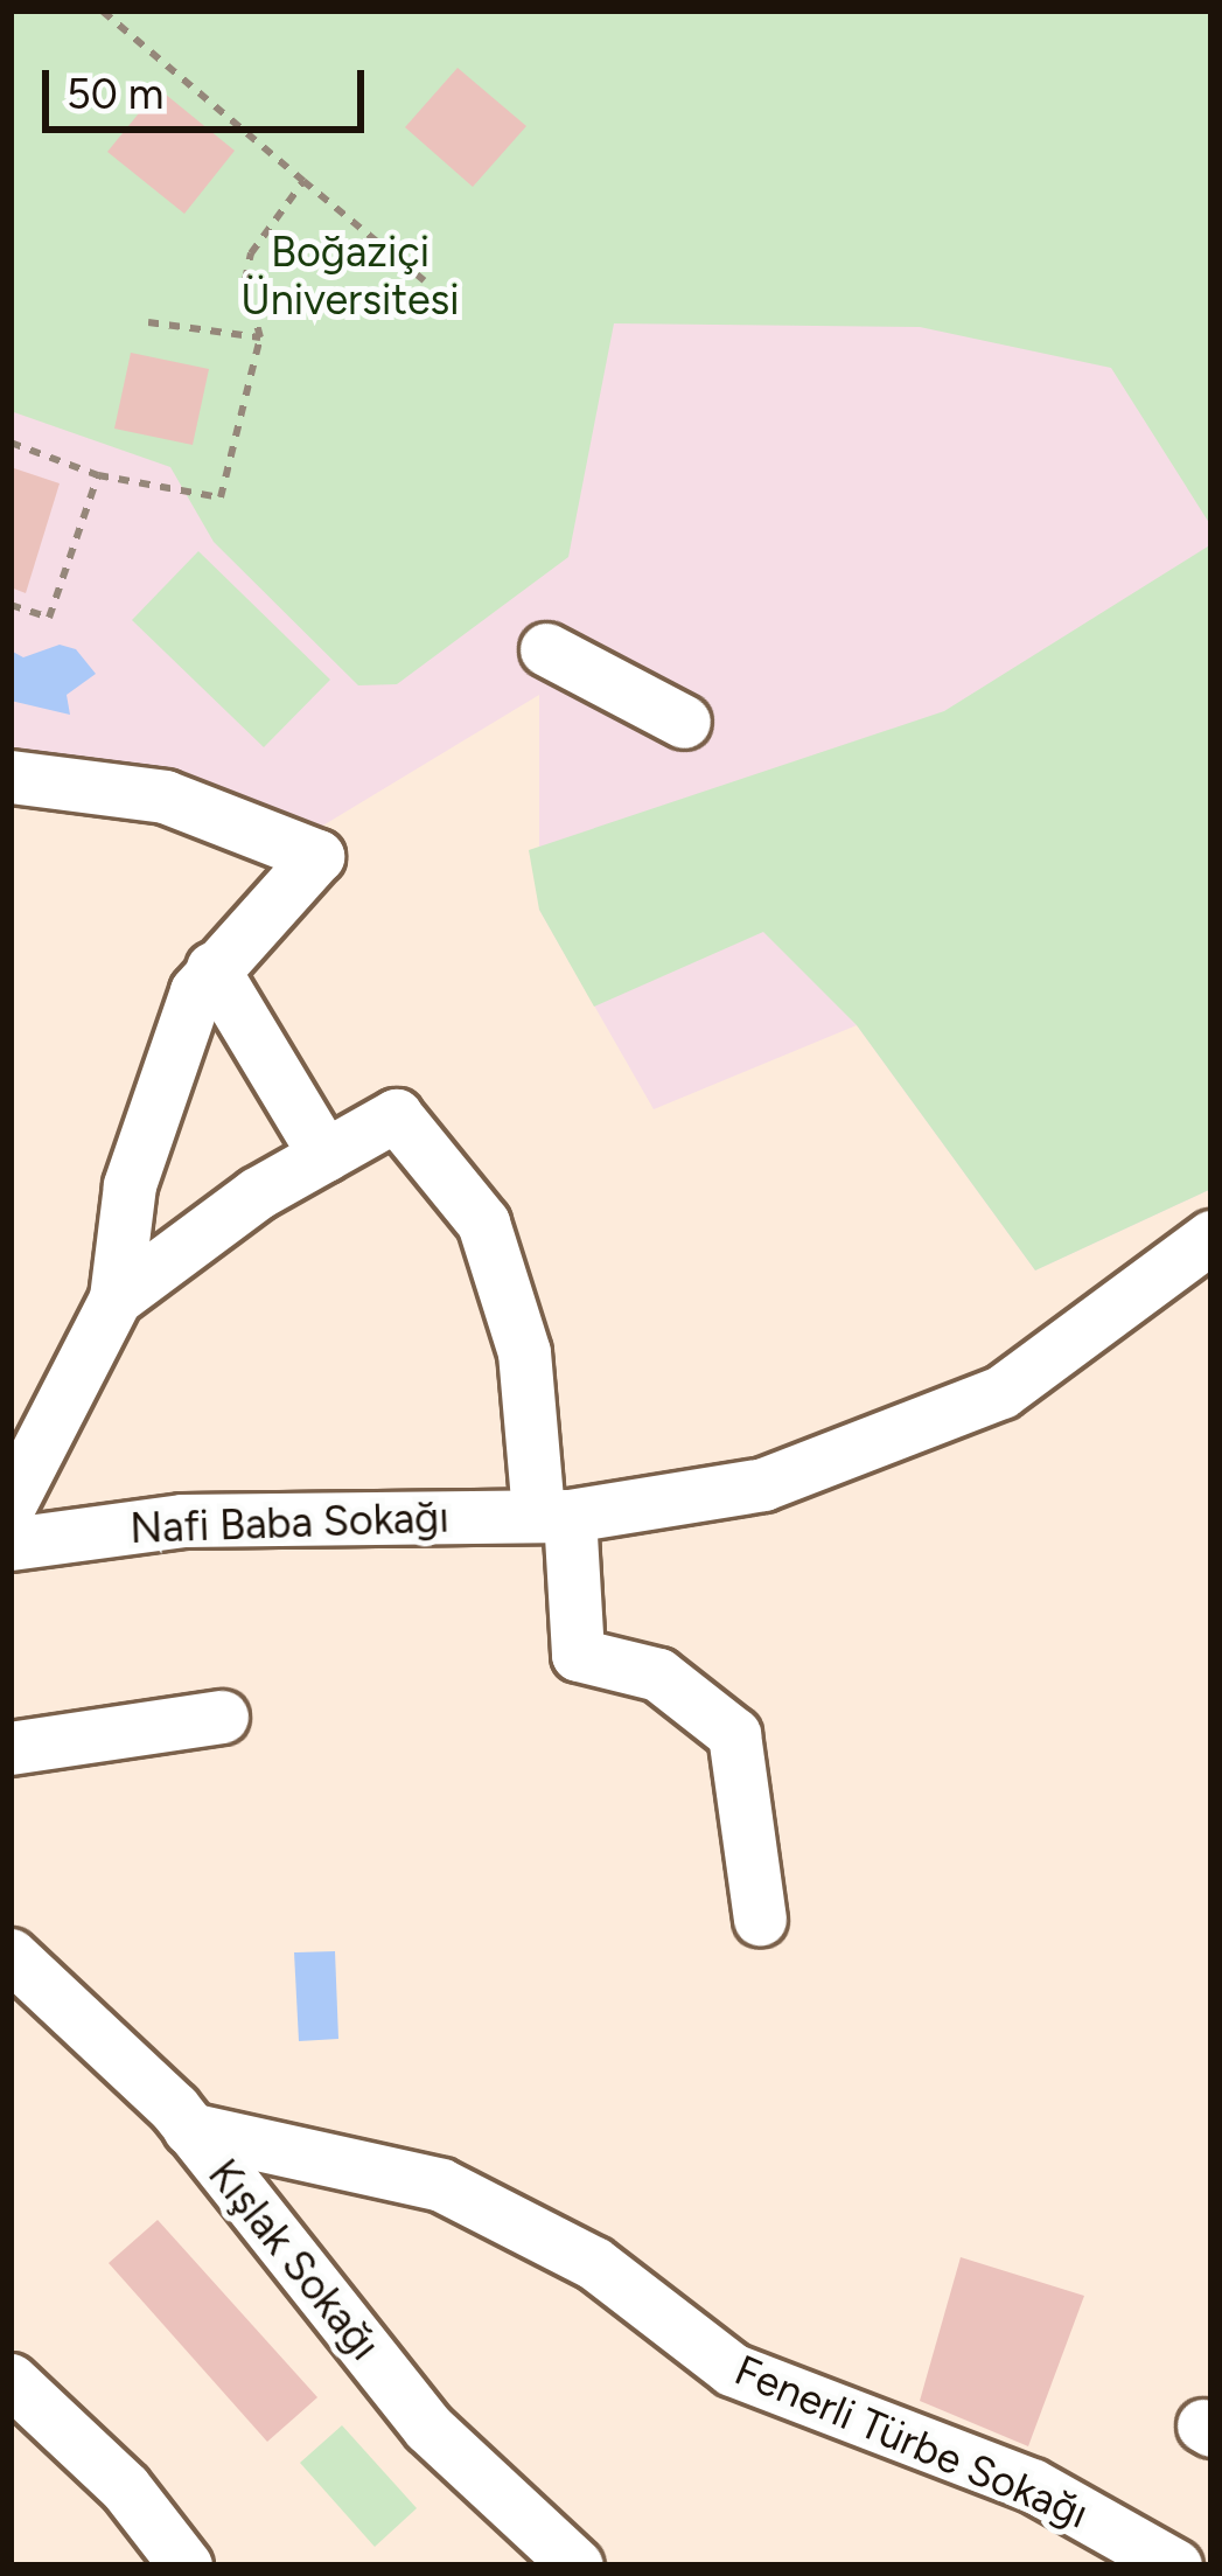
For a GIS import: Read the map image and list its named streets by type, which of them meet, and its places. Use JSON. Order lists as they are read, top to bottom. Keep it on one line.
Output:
{"streets":{"street":["Nafi Baba Sokağı","Kışlak Sokağı","Fenerli Türbe Sokağı"]},"crossings":[["Kışlak Sokağı","Fenerli Türbe Sokağı"]],"parks":["Boğaziçi Üniversitesi"],"scale_bar":"50 m"}
